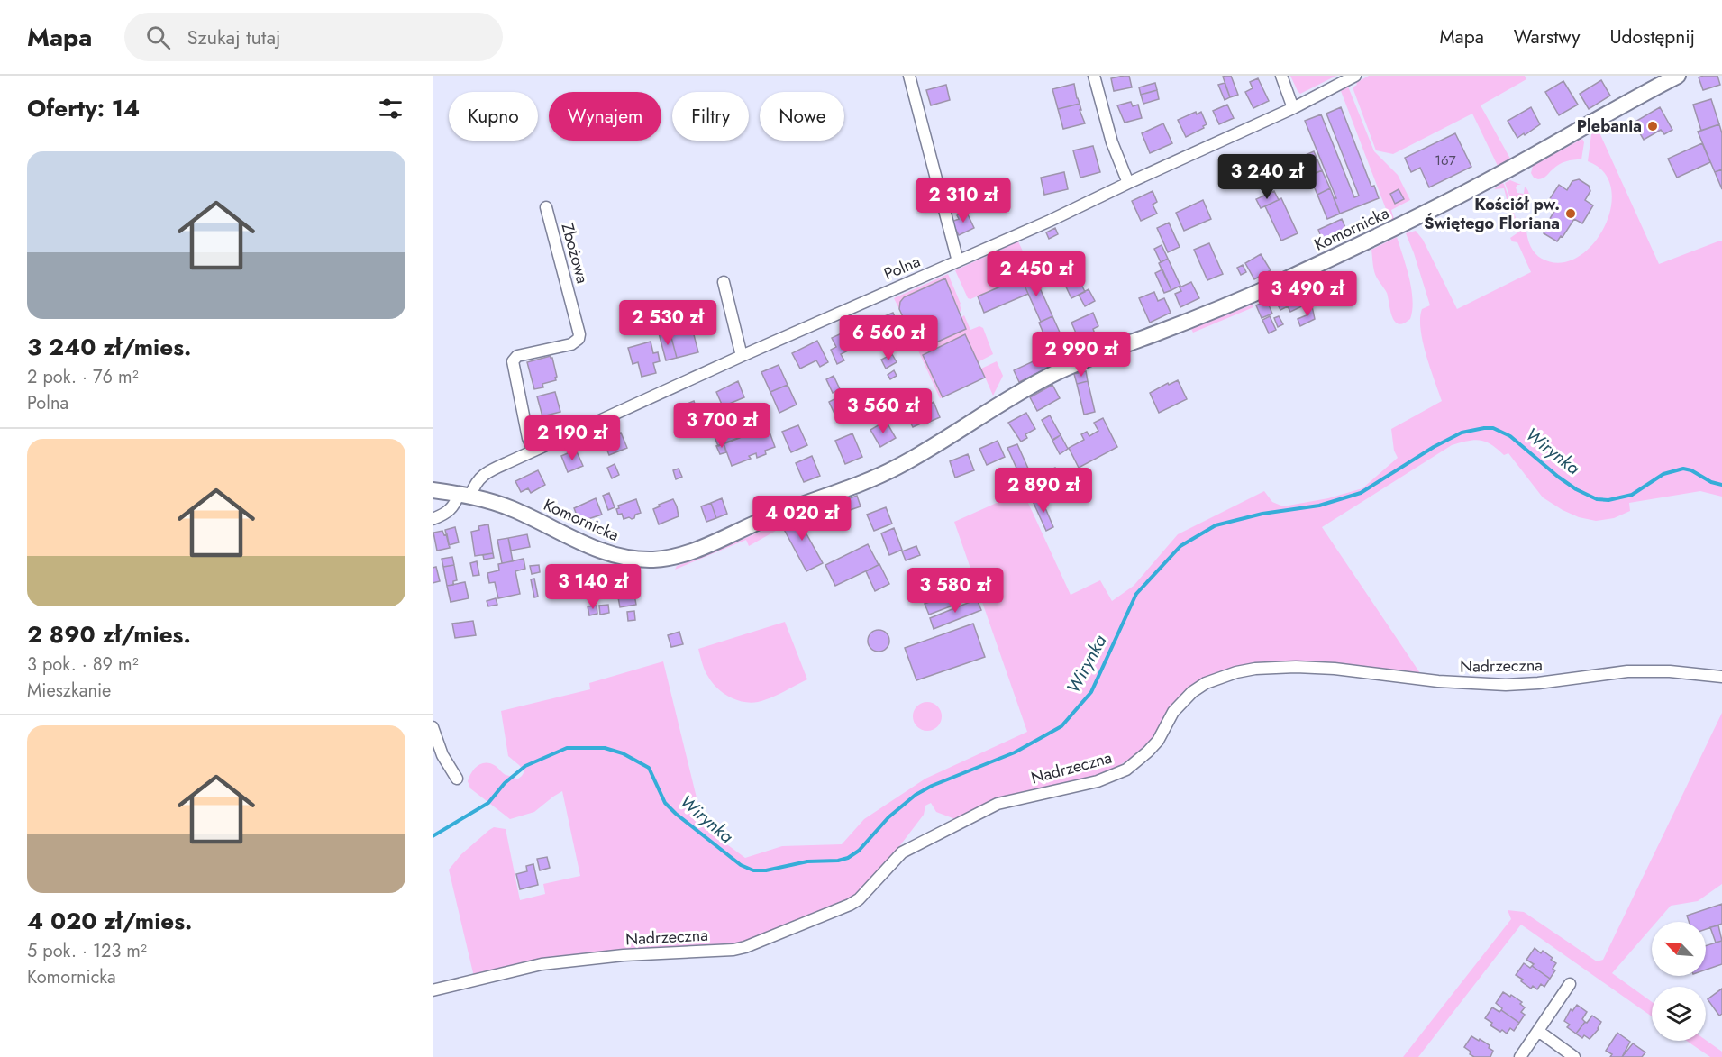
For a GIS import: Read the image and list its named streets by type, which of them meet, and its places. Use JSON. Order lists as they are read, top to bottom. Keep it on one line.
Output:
{"streets":{"street":["Komornicka","Zbożowa","Polna","Nadrzeczna"]},"crossings":[["Komornicka","Polna"],["Zbożowa","Polna"]],"water":["Wirynka"],"places":["Plebania","Kościół pw. Świętego Floriana"],"house_numbers":["167"],"north":"top left","page":{"header":"Mapa","search":"Szukaj tutaj","nav":["Mapa","Warstwy","Udostępnij"],"heading":"Oferty: 14","chip":["Kupno","Wynajem","Filtry","Nowe"],"list":[{"name":"3 240 zł/mies.","note":"2 pok. · 76 m² · Polna"},{"name":"2 890 zł/mies.","note":"3 pok. · 89 m² · Mieszkanie"},{"name":"4 020 zł/mies.","note":"5 pok. · 123 m² · Komornicka"}],"price":["3 240 zł","2 310 zł","2 450 zł","3 490 zł","2 530 zł","6 560 zł","2 990 zł","3 560 zł","3 700 zł","2 190 zł","2 890 zł","4 020 zł","3 140 zł","3 580 zł"]}}
